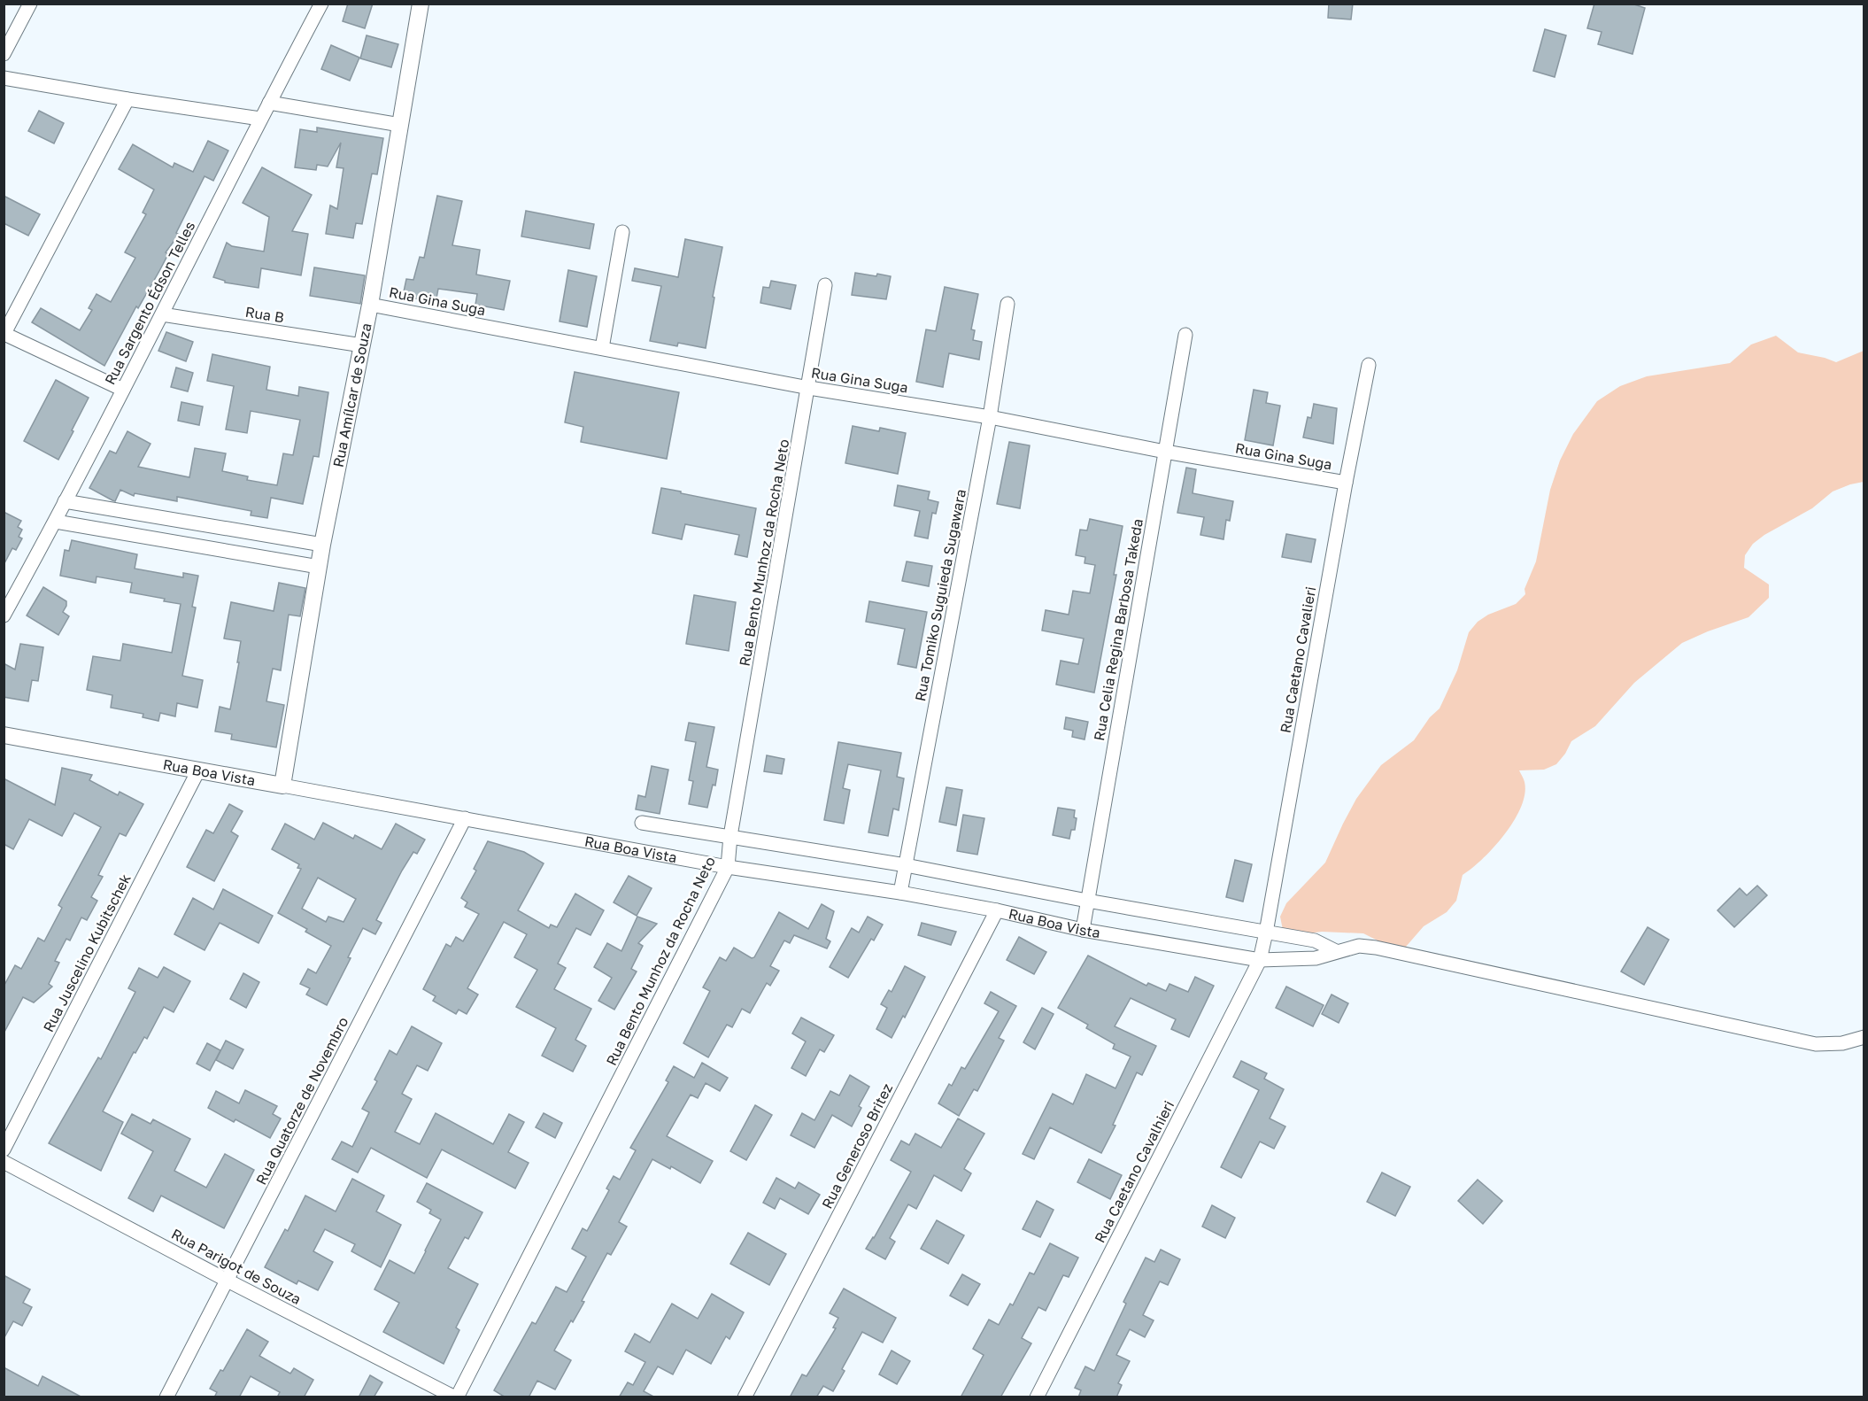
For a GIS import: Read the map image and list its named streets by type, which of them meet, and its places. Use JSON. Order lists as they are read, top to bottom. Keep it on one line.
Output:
{"streets":{"street":["Rua Gina Suga","Rua Sargento Édson Telles","Rua B","Rua Amílcar de Souza","Rua Bento Munhoz da Rocha Neto","Rua Tomiko Suguieda Sugawara","Rua Celia Regina Barbosa Takeda","Rua Caetano Cavalieri","Rua Boa Vista","Rua Juscelino Kubitschek","Rua Quatorze de Novembro","Rua Generoso Britez","Rua Caetano Cavalhieri","Rua Parigot de Souza"]},"crossings":[["Rua Gina Suga","Rua Amílcar de Souza"],["Rua Gina Suga","Rua Bento Munhoz da Rocha Neto"],["Rua Gina Suga","Rua Tomiko Suguieda Sugawara"],["Rua Gina Suga","Rua Celia Regina Barbosa Takeda"],["Rua Gina Suga","Rua Caetano Cavalieri"],["Rua Sargento Édson Telles","Rua B"],["Rua B","Rua Amílcar de Souza"],["Rua Amílcar de Souza","Rua Boa Vista"],["Rua Bento Munhoz da Rocha Neto","Rua Boa Vista"],["Rua Bento Munhoz da Rocha Neto","Rua Parigot de Souza"],["Rua Tomiko Suguieda Sugawara","Rua Boa Vista"],["Rua Celia Regina Barbosa Takeda","Rua Boa Vista"],["Rua Caetano Cavalieri","Rua Boa Vista"],["Rua Caetano Cavalieri","Rua Caetano Cavalhieri"],["Rua Boa Vista","Rua Juscelino Kubitschek"],["Rua Boa Vista","Rua Quatorze de Novembro"],["Rua Boa Vista","Rua Generoso Britez"],["Rua Boa Vista","Rua Caetano Cavalhieri"],["Rua Quatorze de Novembro","Rua Parigot de Souza"]]}
